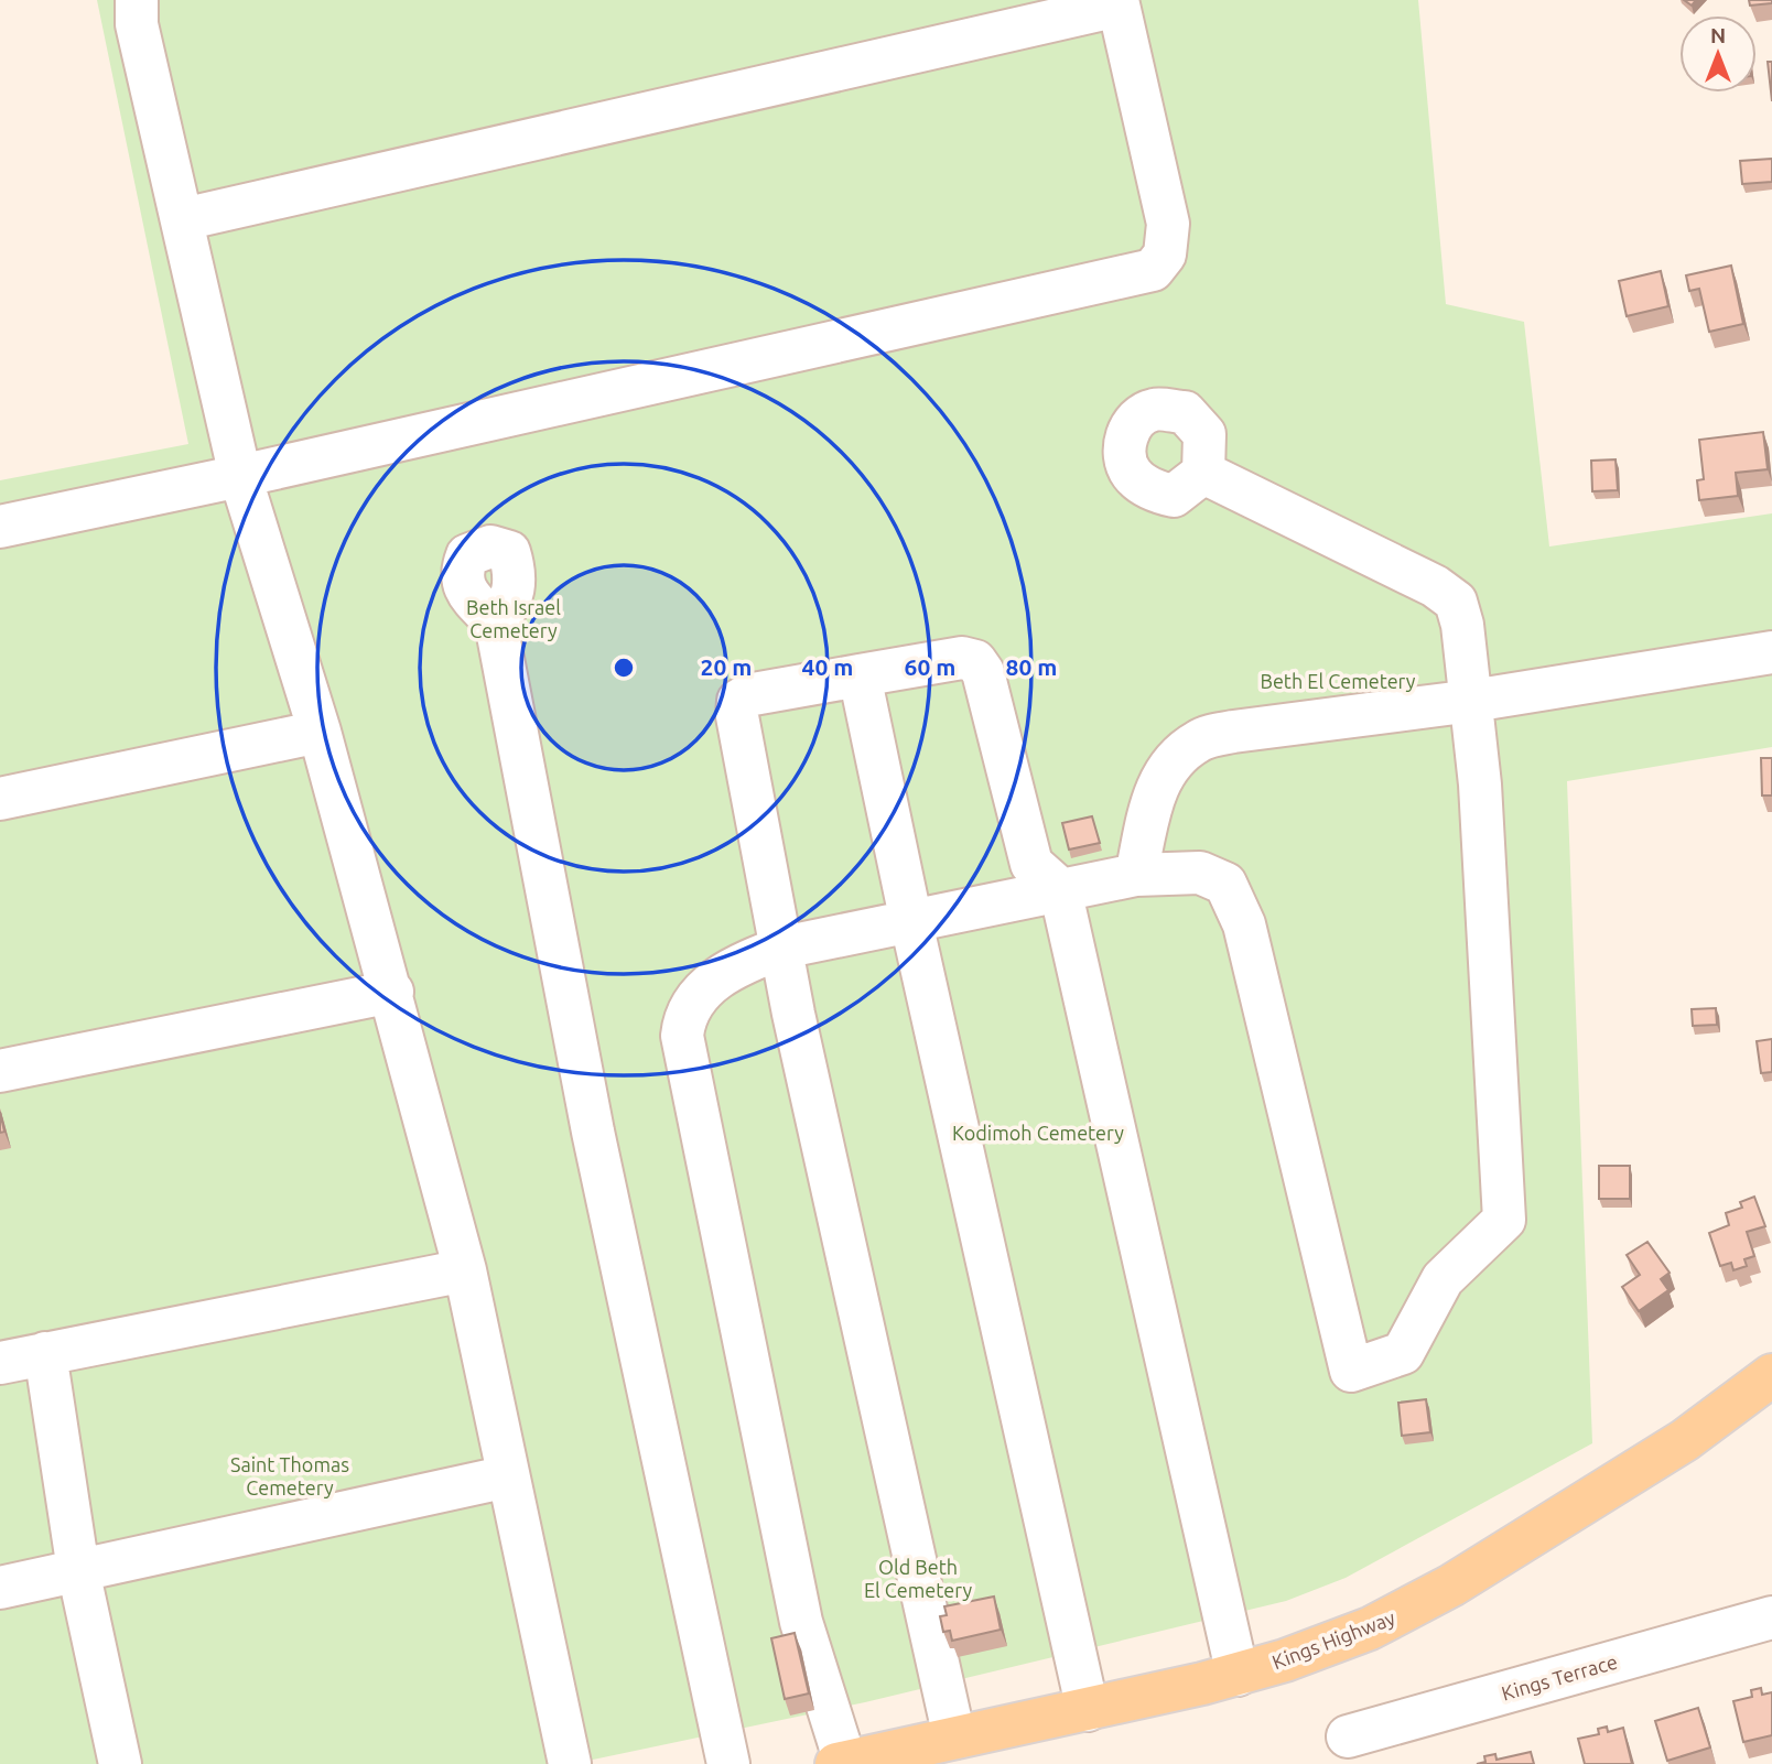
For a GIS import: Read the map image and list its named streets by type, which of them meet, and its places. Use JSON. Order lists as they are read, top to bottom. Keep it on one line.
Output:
{"streets":{"main road":["Kings Highway"],"street":["Kings Terrace"]},"parks":["Beth Israel Cemetery","Beth El Cemetery","Kodimoh Cemetery","Saint Thomas Cemetery","Old Beth El Cemetery"],"north":"top","rings":["20 m","40 m","60 m","80 m"]}
